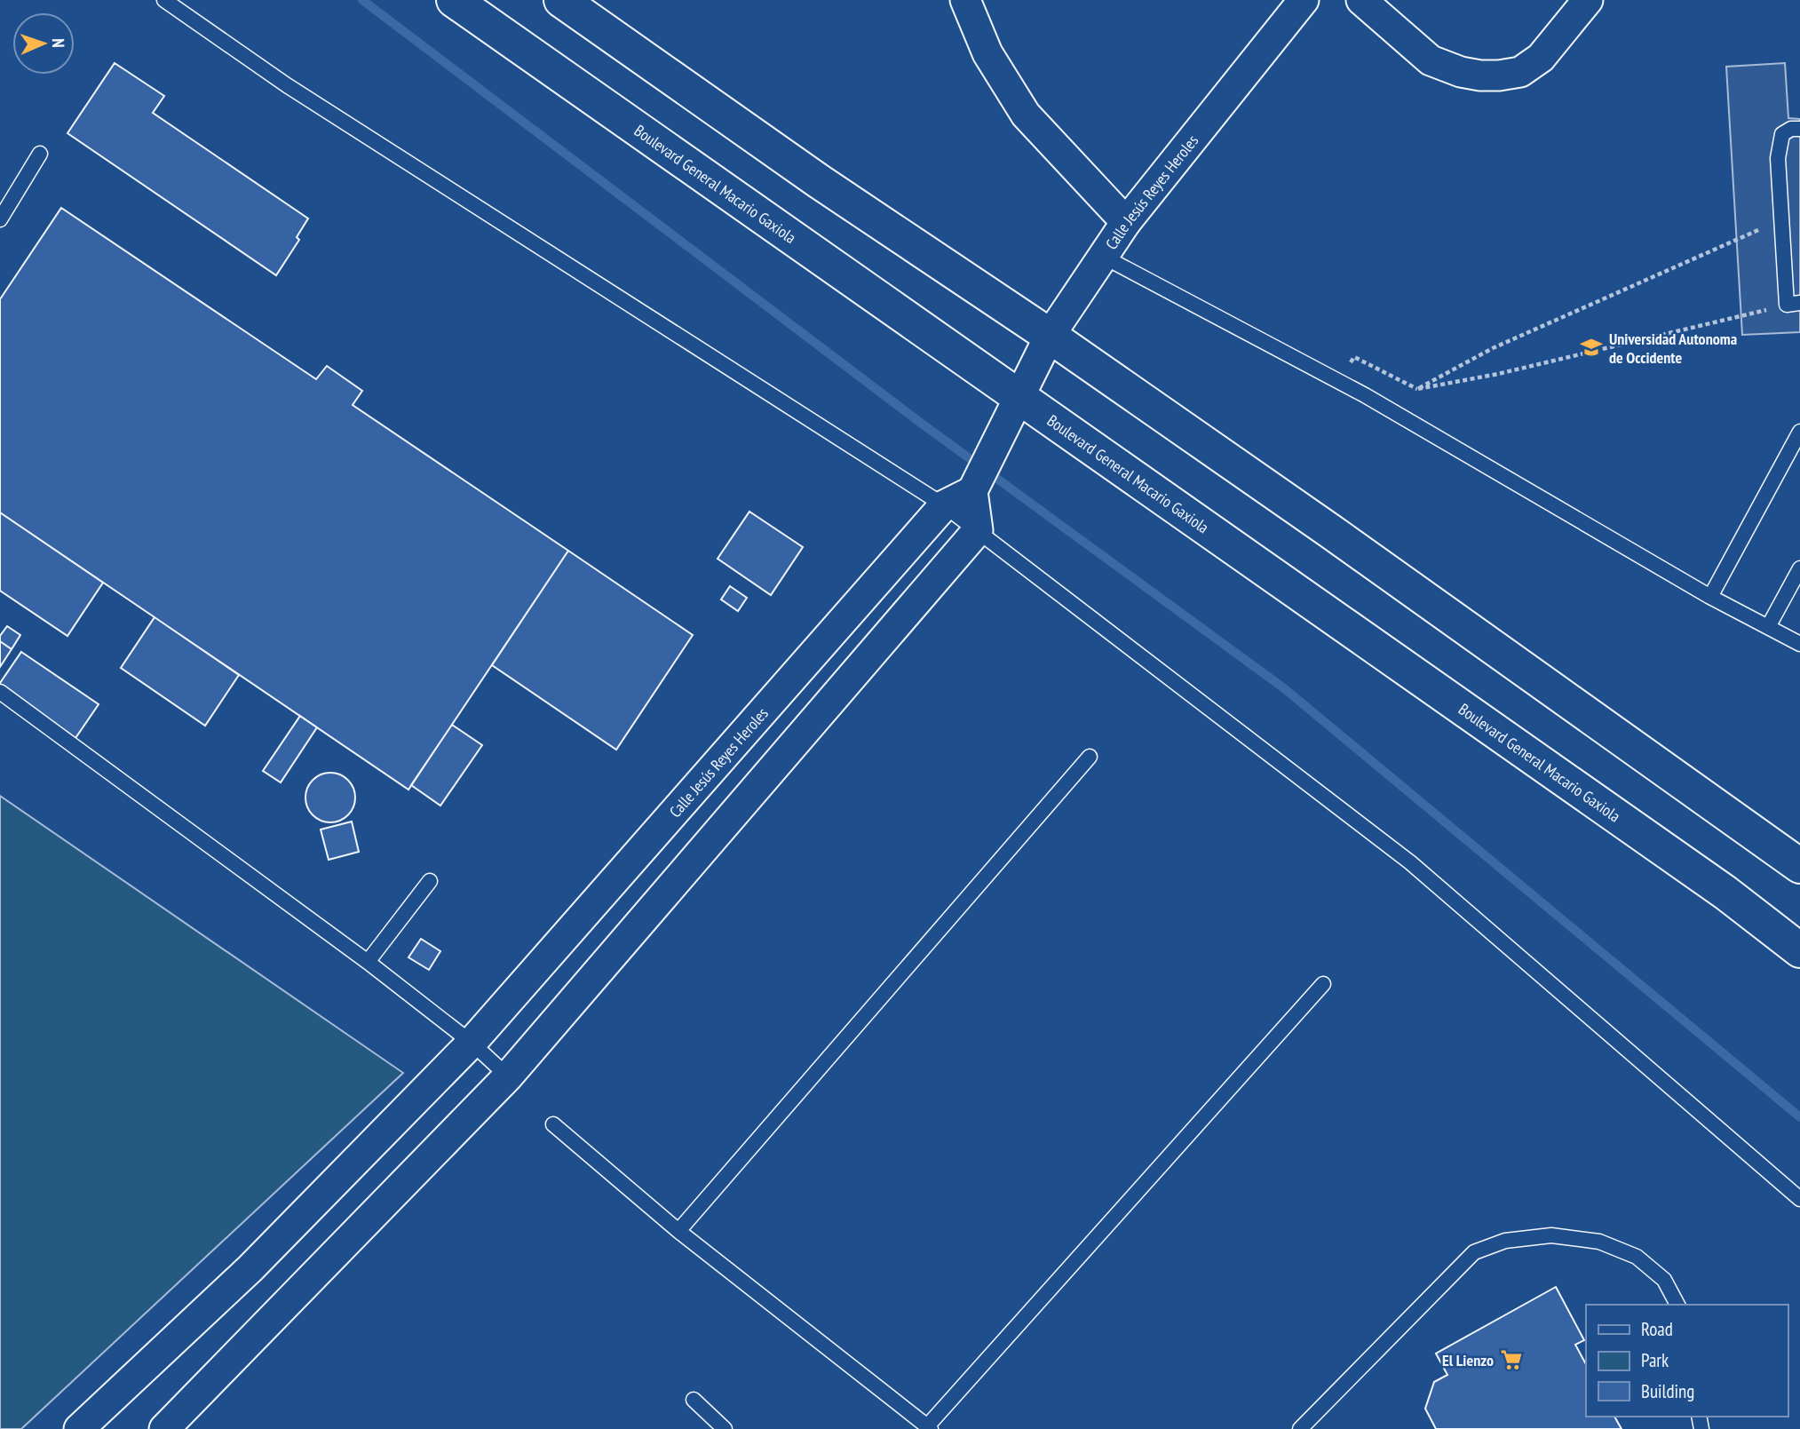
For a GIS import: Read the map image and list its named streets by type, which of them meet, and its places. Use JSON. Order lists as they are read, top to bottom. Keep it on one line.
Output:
{"streets":{"main road":["Boulevard General Macario Gaxiola"],"street":["Calle Jesús Reyes Heroles"]},"crossings":[["Boulevard General Macario Gaxiola","Calle Jesús Reyes Heroles"]],"places":{"school or university":["Universidad Autonoma de Occidente"],"supermarket":["El Lienzo"]},"legend":["Road","Park","Building"],"north":"right"}
